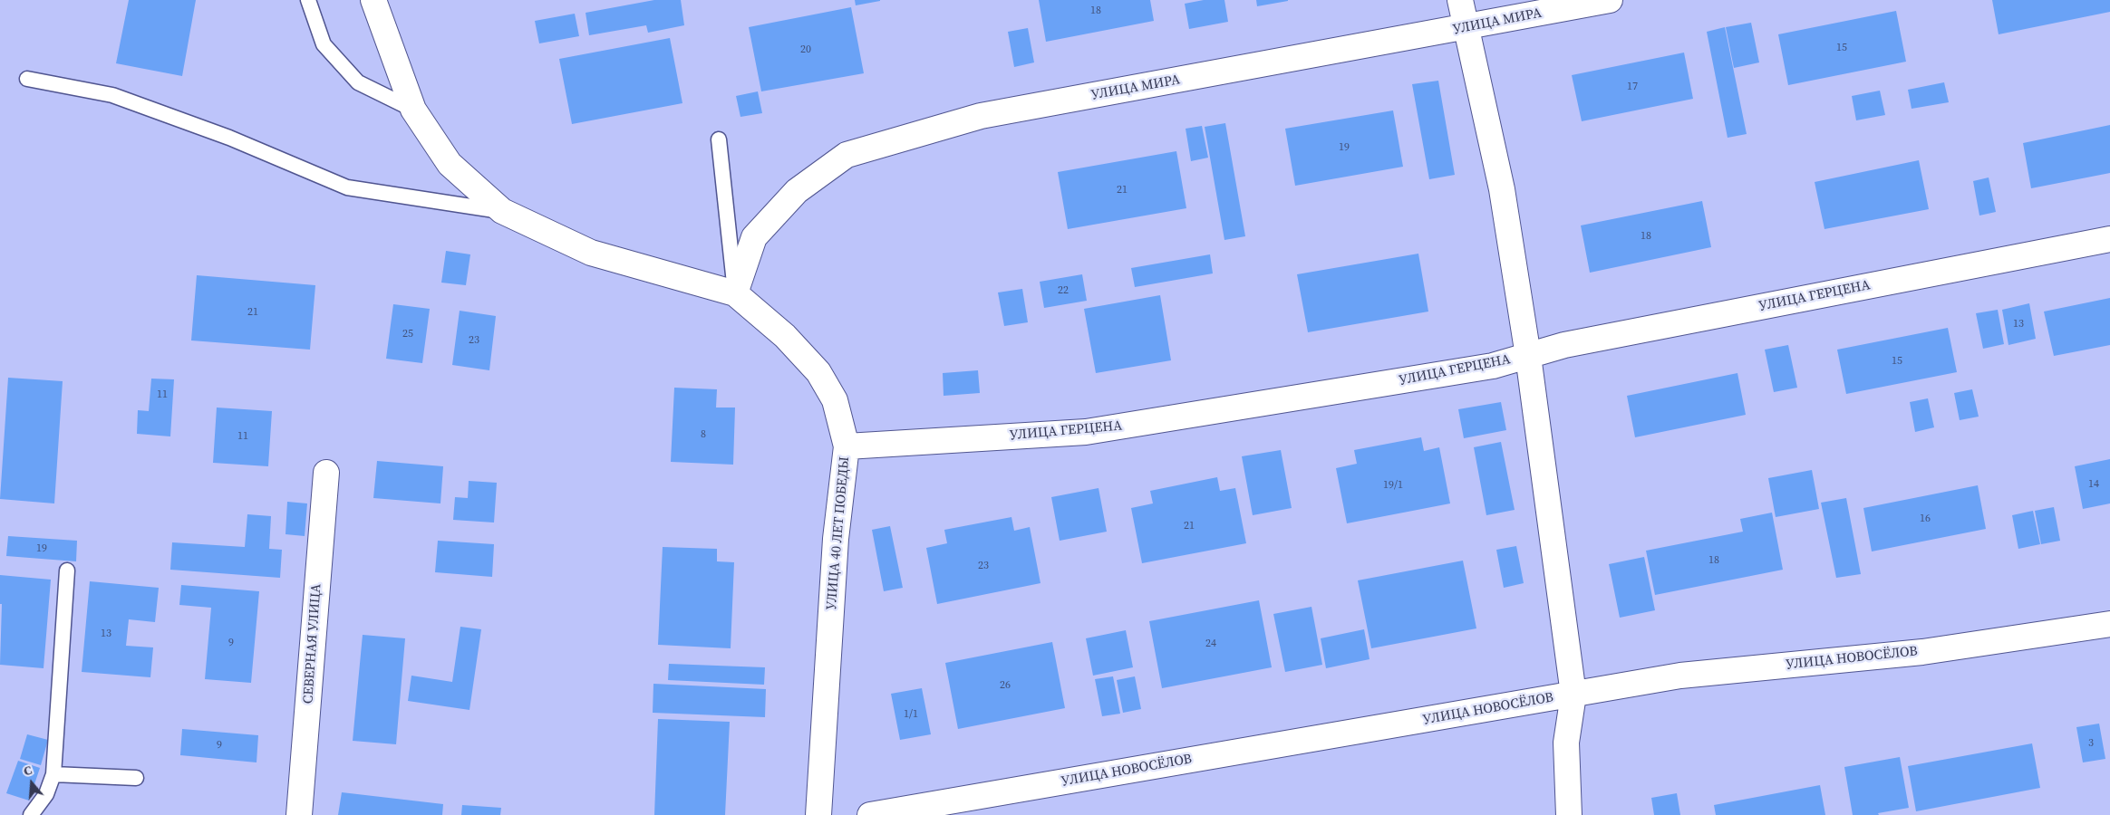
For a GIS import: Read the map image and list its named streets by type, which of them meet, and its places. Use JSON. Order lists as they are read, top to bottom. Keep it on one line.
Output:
{"streets":{"street":["УЛИЦА МИРА","УЛИЦА ГЕРЦЕНА","УЛИЦА 40 ЛЕТ ПОБЕДЫ","СЕВЕРНАЯ УЛИЦА","УЛИЦА НОВОСЁЛОВ"]},"crossings":[["УЛИЦА МИРА","УЛИЦА 40 ЛЕТ ПОБЕДЫ"],["УЛИЦА ГЕРЦЕНА","УЛИЦА 40 ЛЕТ ПОБЕДЫ"]],"house_numbers":["18","15","20","17","19","21","18","22","21","13","25","23","15","11","8","11","14","19/1","16","21","19","18","23","13","9","24","26","1/1","3","9"],"north":"top"}
